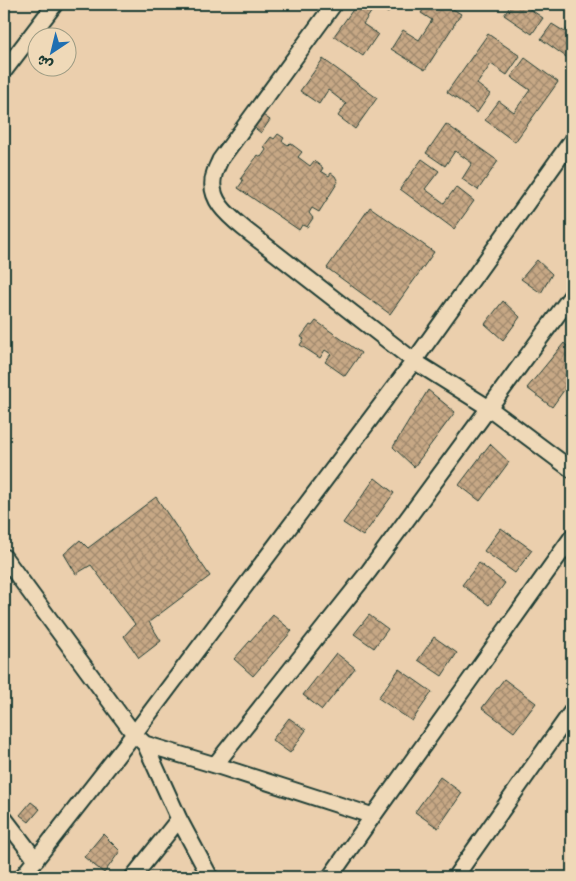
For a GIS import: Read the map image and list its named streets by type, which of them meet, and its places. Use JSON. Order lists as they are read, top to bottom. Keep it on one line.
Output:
{"north":"bottom left"}
